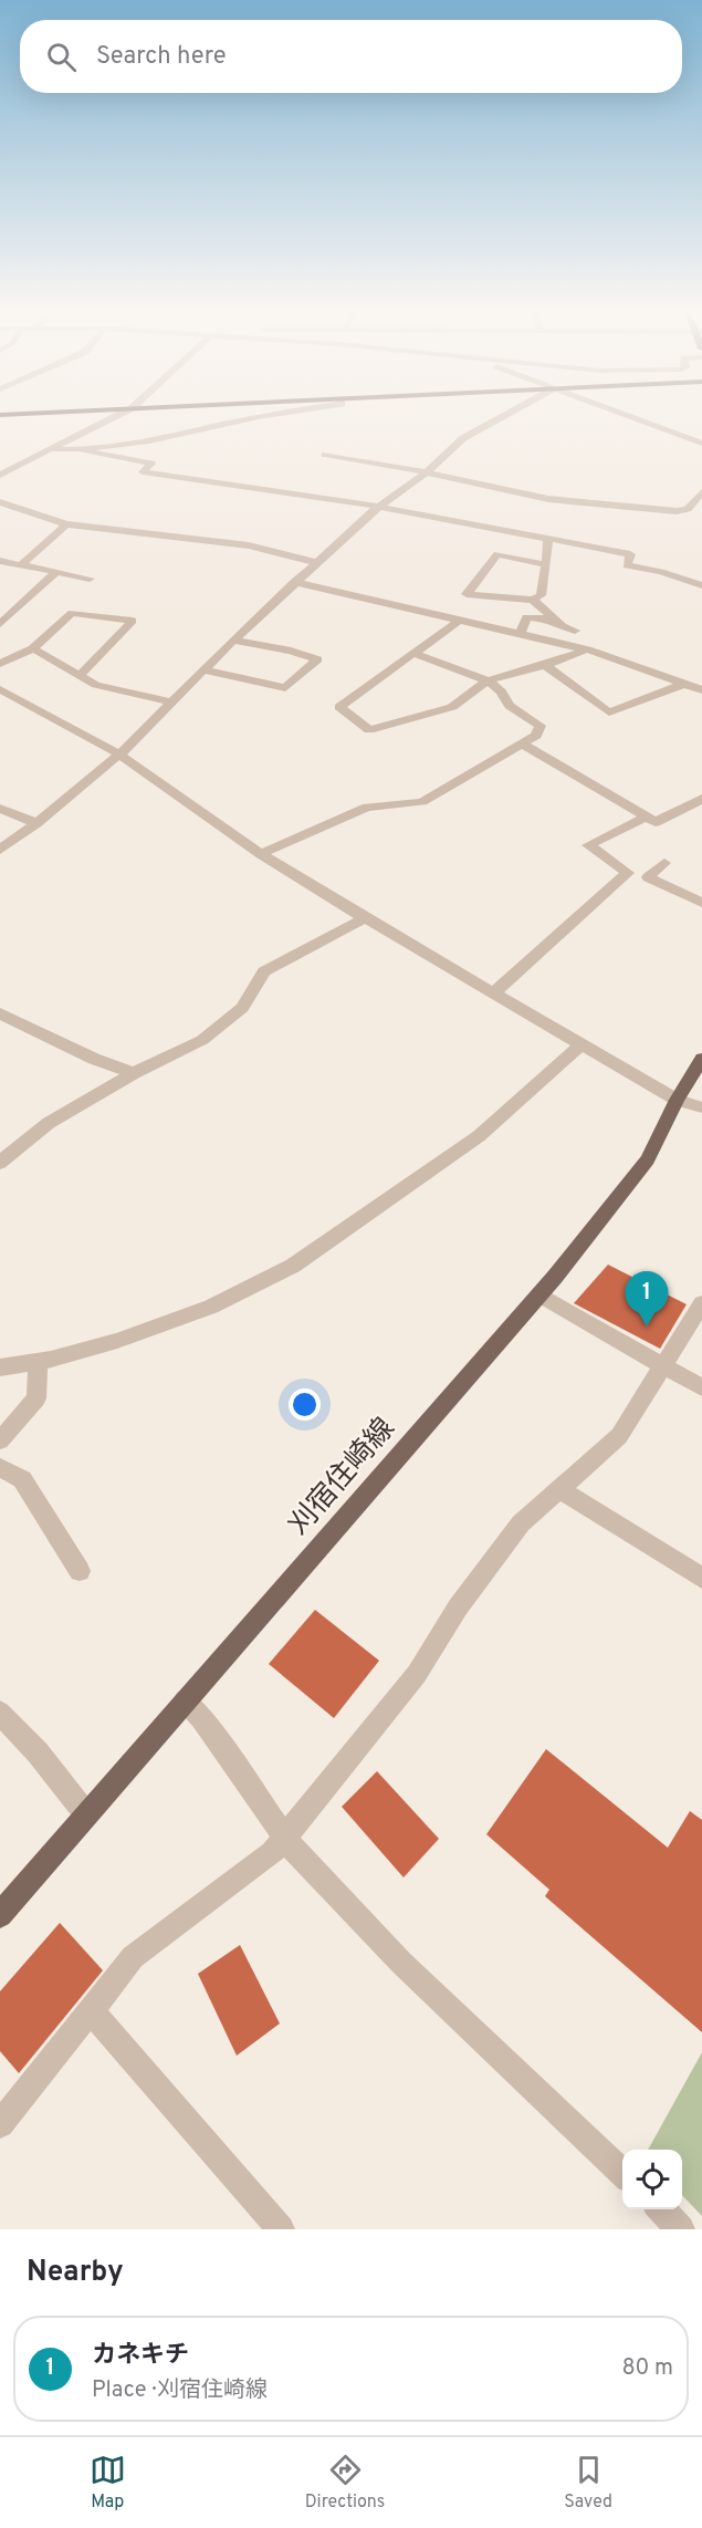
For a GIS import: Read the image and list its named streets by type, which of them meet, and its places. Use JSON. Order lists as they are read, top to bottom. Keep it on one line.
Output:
{"streets":{"main road":["刈宿住崎線"]},"page":{"search":"Search here","pins":"1","heading":"Nearby","list":[{"mark":"1","name":"カネキチ","note":"Place · 刈宿住崎線","value":"80 m"}],"nav":["Map","Directions","Saved"]}}
